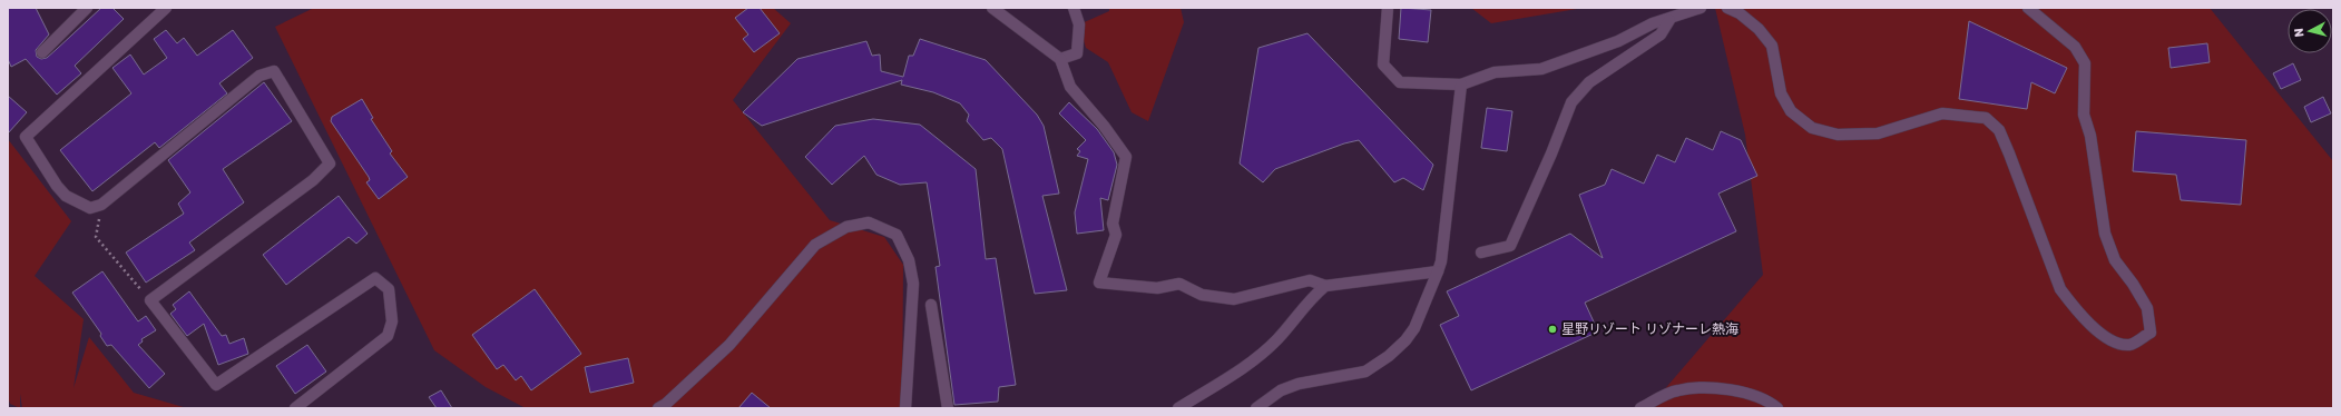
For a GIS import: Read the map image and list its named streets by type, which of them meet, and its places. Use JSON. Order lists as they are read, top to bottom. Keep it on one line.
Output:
{"places":["星野リゾート リゾナーレ熱海"],"north":"left"}
